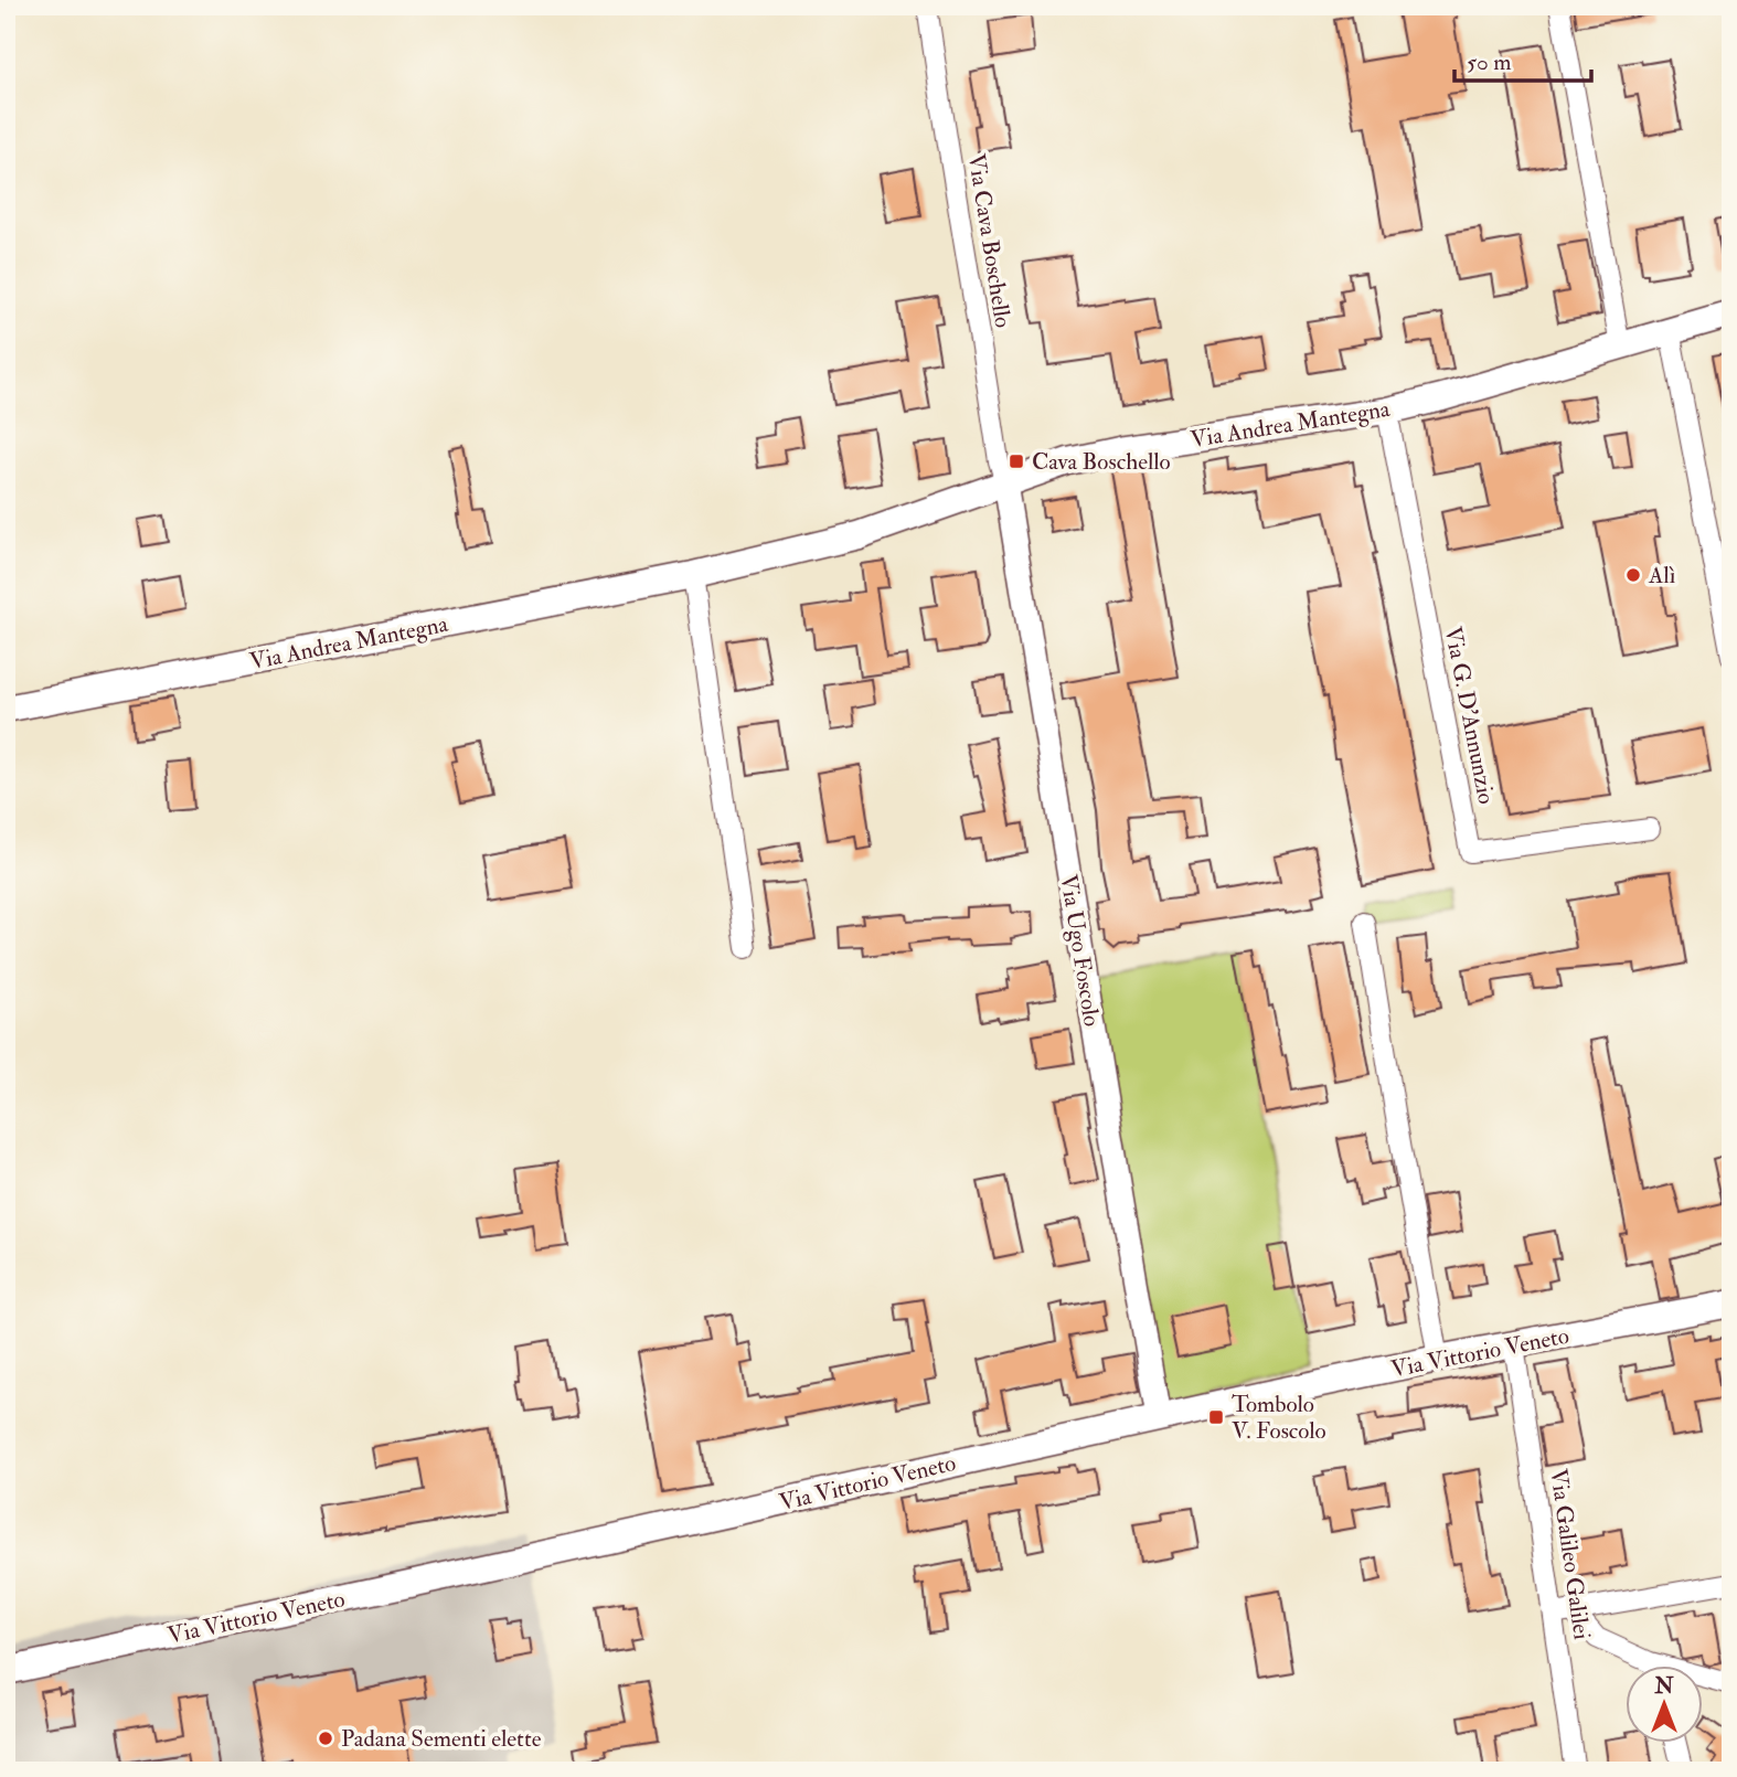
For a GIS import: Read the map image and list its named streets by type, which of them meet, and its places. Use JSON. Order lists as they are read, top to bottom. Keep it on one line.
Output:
{"streets":{"main road":["Via Andrea Mantegna","Via Vittorio Veneto"],"street":["Via Cava Boschello","Via G. D'Annunzio","Via Ugo Foscolo","Via Galileo Galilei"]},"crossings":[["Via Cava Boschello","Via Andrea Mantegna"],["Via Cava Boschello","Via Ugo Foscolo"],["Via Andrea Mantegna","Via G. D'Annunzio"],["Via Andrea Mantegna","Via Ugo Foscolo"],["Via Ugo Foscolo","Via Vittorio Veneto"],["Via Vittorio Veneto","Via Galileo Galilei"]],"places":{"transit":["Cava Boschello","Tombolo V. Foscolo"],"other":["Alì","Padana Sementi elette"]},"scale_bar":"50 m","north":"top"}
